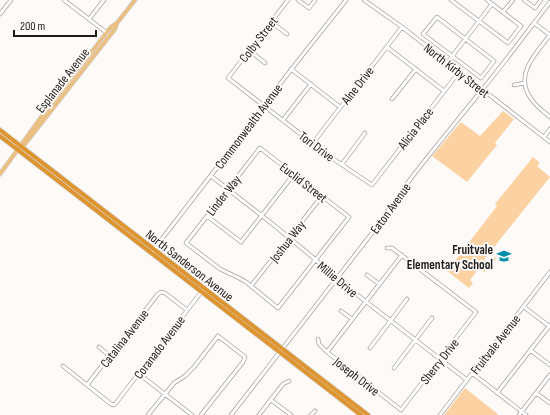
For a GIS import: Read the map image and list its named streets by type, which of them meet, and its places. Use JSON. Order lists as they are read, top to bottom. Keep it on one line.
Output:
{"streets":{"highway":["North Sanderson Avenue"],"main road":["Esplanade Avenue"],"street":["Colby Street","North Kirby Street","Alne Drive","Commonwealth Avenue","Alicia Place","Tori Drive","Euclid Street","Linder Way","Eaton Avenue","Joshua Way","Millie Drive","Catalina Avenue","Fruitvale Avenue","Coranado Avenue","Sherry Drive","Joseph Drive"]},"crossings":[["Colby Street","Tori Drive"],["North Kirby Street","Alne Drive"],["North Kirby Street","Alicia Place"],["North Kirby Street","Eaton Avenue"],["Esplanade Avenue","North Sanderson Avenue"],["Alne Drive","Tori Drive"],["Commonwealth Avenue","Tori Drive"],["Commonwealth Avenue","North Sanderson Avenue"],["Commonwealth Avenue","Millie Drive"],["Alicia Place","Tori Drive"],["Euclid Street","Linder Way"],["Euclid Street","Joshua Way"],["Euclid Street","Millie Drive"],["Linder Way","Joshua Way"],["Linder Way","Millie Drive"],["Eaton Avenue","North Sanderson Avenue"],["Eaton Avenue","Millie Drive"],["Joshua Way","Millie Drive"],["North Sanderson Avenue","Coranado Avenue"],["Millie Drive","Fruitvale Avenue"],["Millie Drive","Sherry Drive"],["Catalina Avenue","Coranado Avenue"],["Sherry Drive","Joseph Drive"]],"places":{"school or university":["Fruitvale Elementary School"]},"scale_bar":"200 m"}
